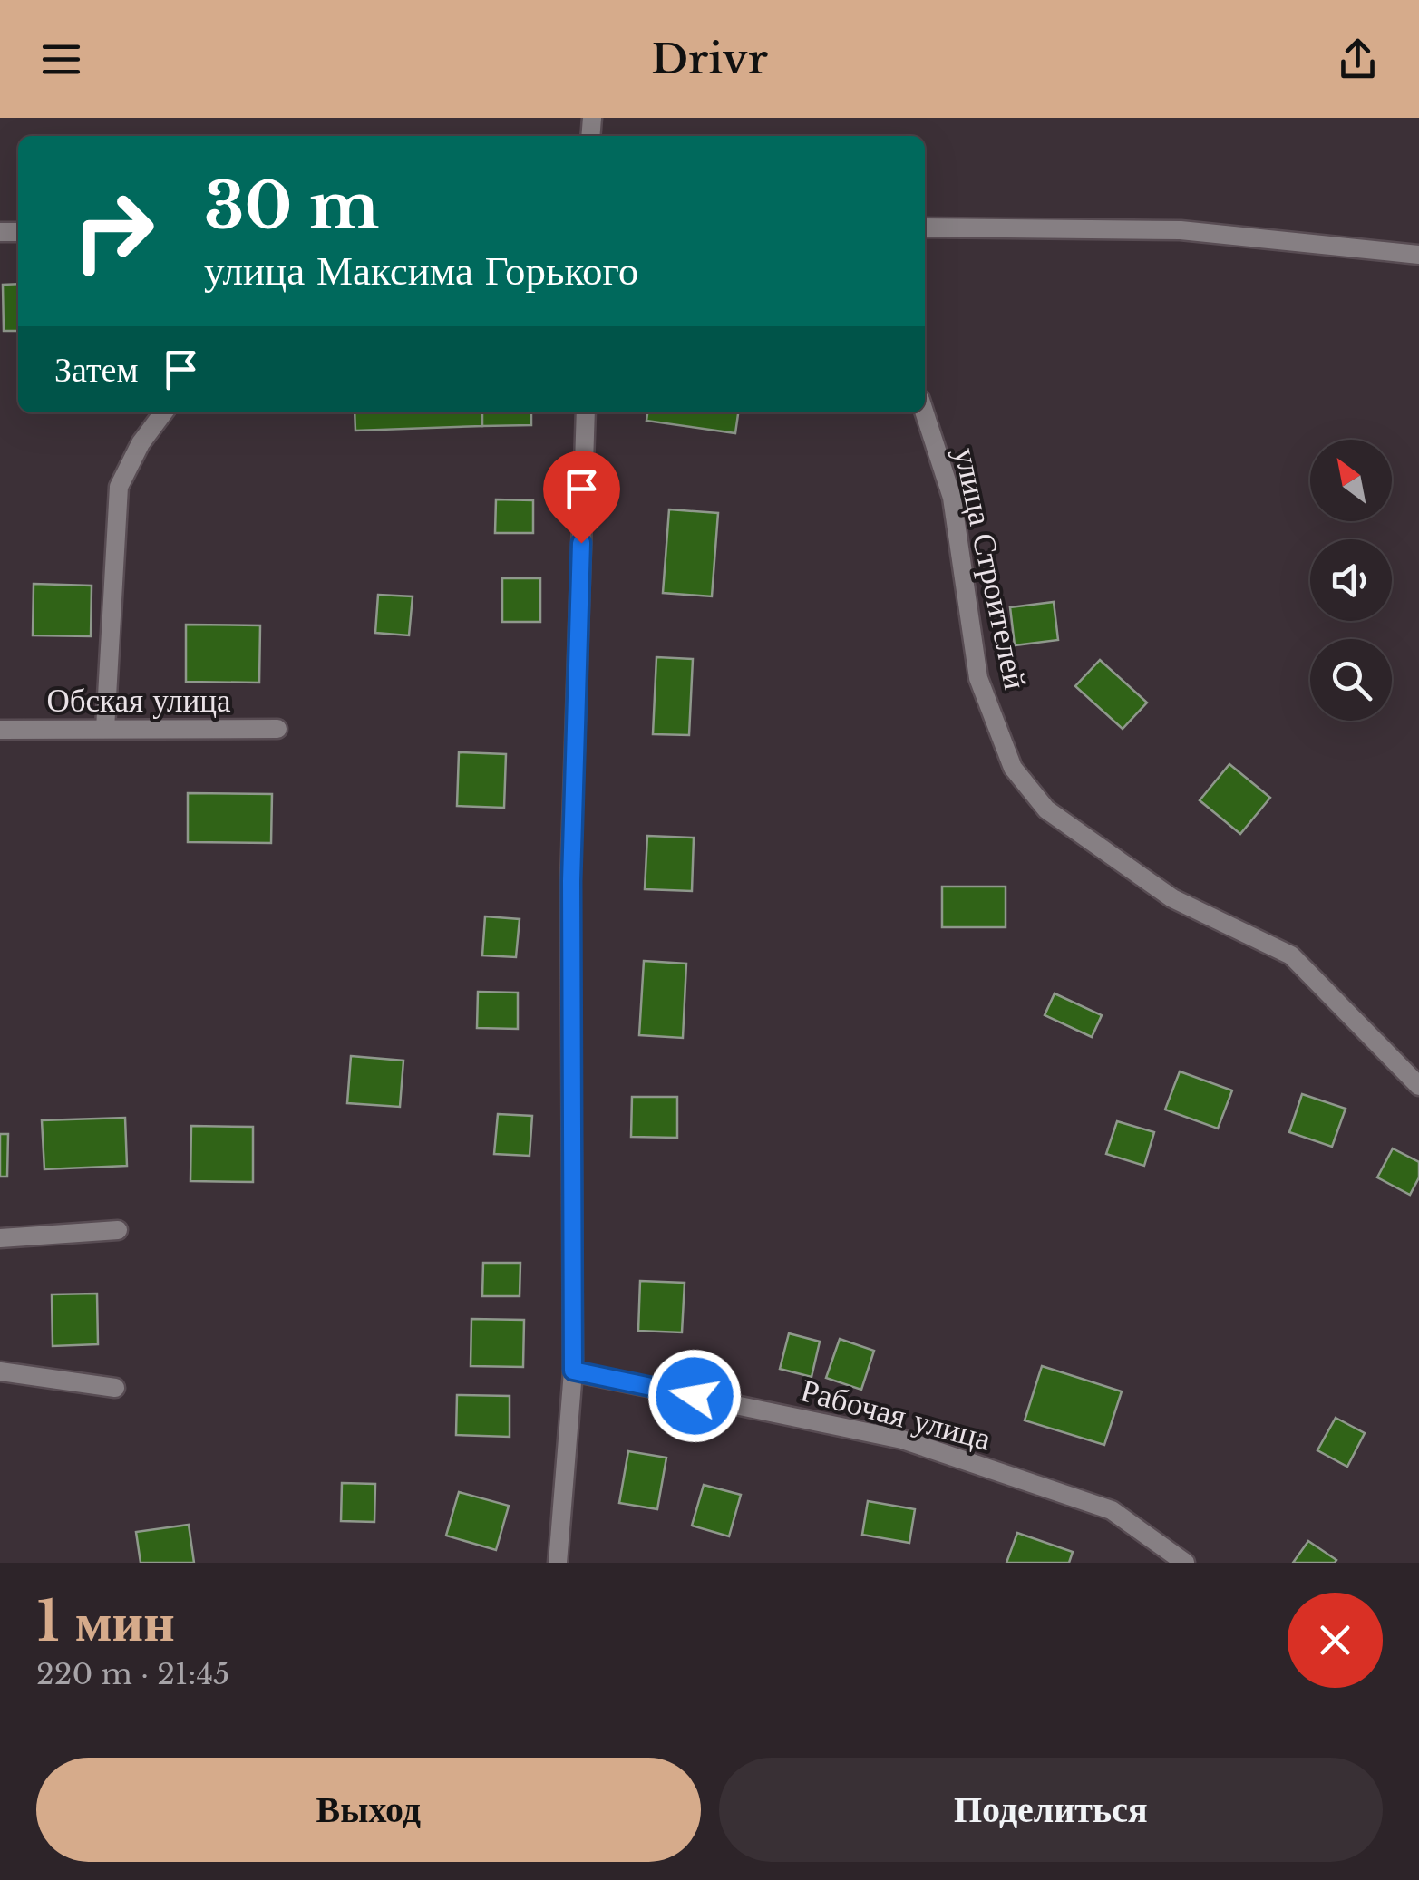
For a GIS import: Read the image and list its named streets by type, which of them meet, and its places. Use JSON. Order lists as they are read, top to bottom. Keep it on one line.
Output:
{"streets":{"street":["улица Строителей","Обская улица","Рабочая улица"]},"north":"top left","page":{"header":"Drivr","turn":["30 m","улица Максима Горького"],"then":"Затем","heading":["1 мин","220 m · 21:45"],"buttons":["Выход","Поделиться"]}}
